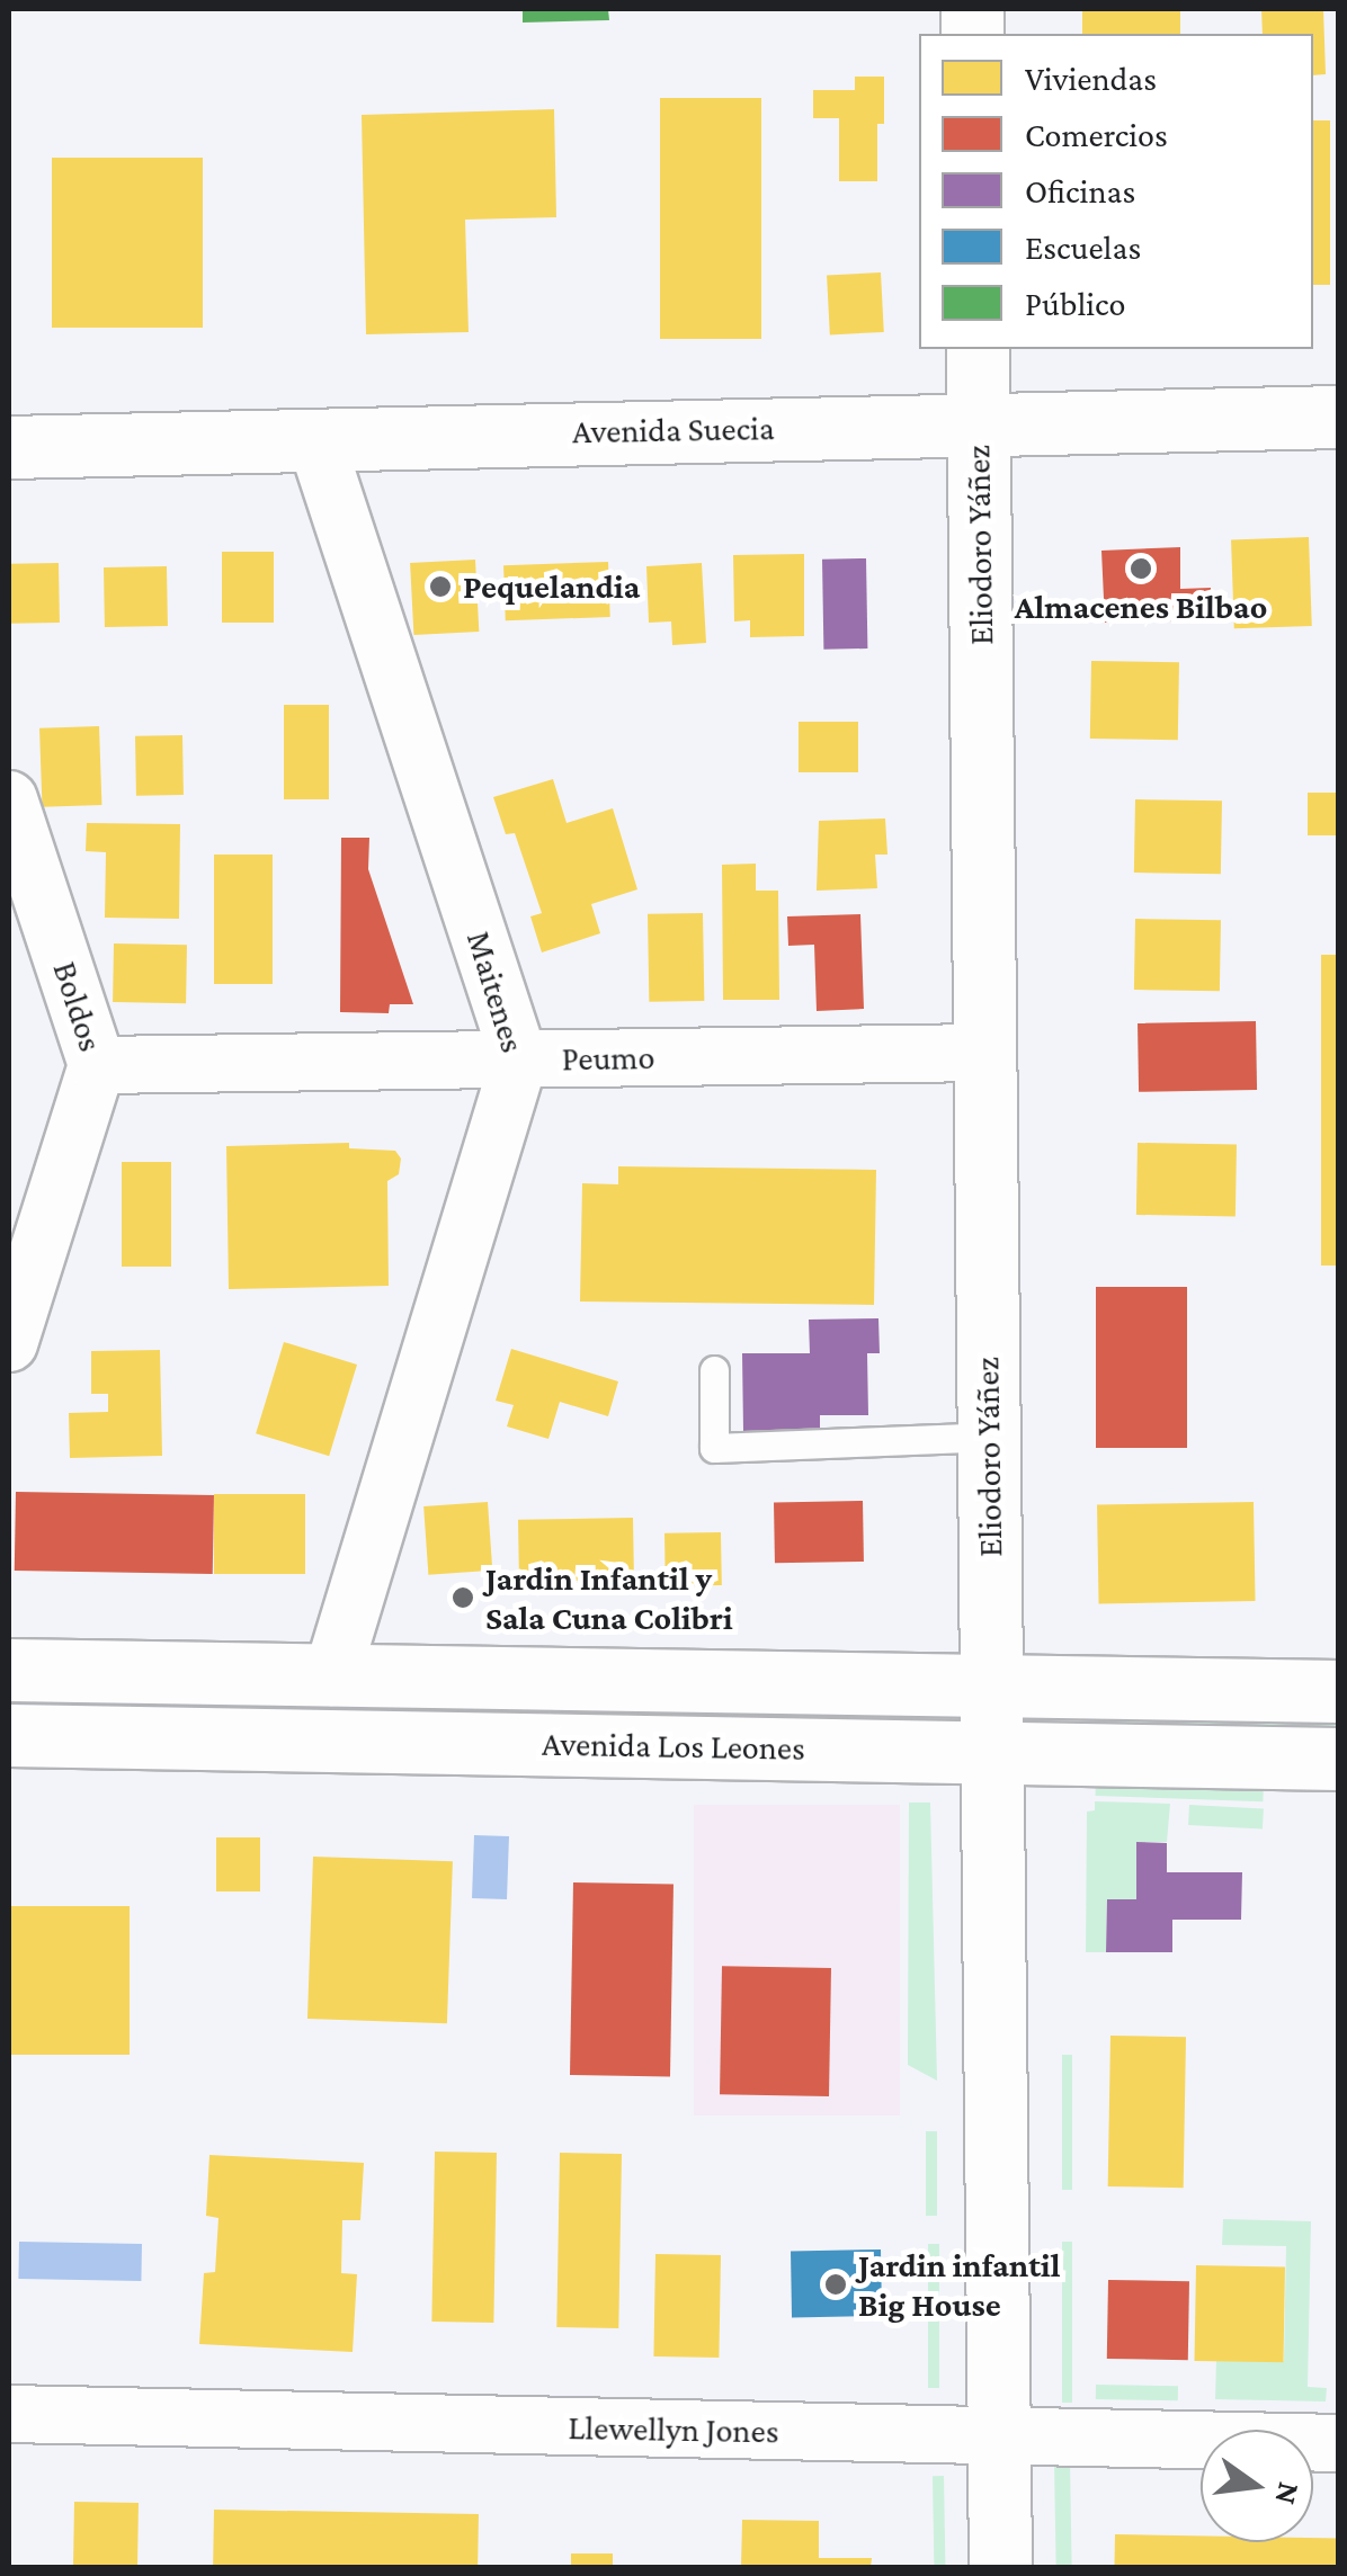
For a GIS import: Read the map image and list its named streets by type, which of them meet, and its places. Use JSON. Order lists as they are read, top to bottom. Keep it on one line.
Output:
{"streets":{"main road":["Avenida Suecia","Eliodoro Yáñez","Avenida Los Leones"],"street":["Maitenes","Boldos","Peumo","Llewellyn Jones"]},"crossings":[["Avenida Suecia","Eliodoro Yáñez"],["Avenida Suecia","Maitenes"],["Eliodoro Yáñez","Peumo"],["Eliodoro Yáñez","Avenida Los Leones"],["Eliodoro Yáñez","Llewellyn Jones"],["Maitenes","Peumo"],["Maitenes","Avenida Los Leones"],["Boldos","Peumo"]],"places":["Almacenes Bilbao","Pequelandia","Jardin Infantil y Sala Cuna Colibri","Jardin infantil Big House"],"legend":["Viviendas","Comercios","Oficinas","Escuelas","Público"],"north":"right"}
